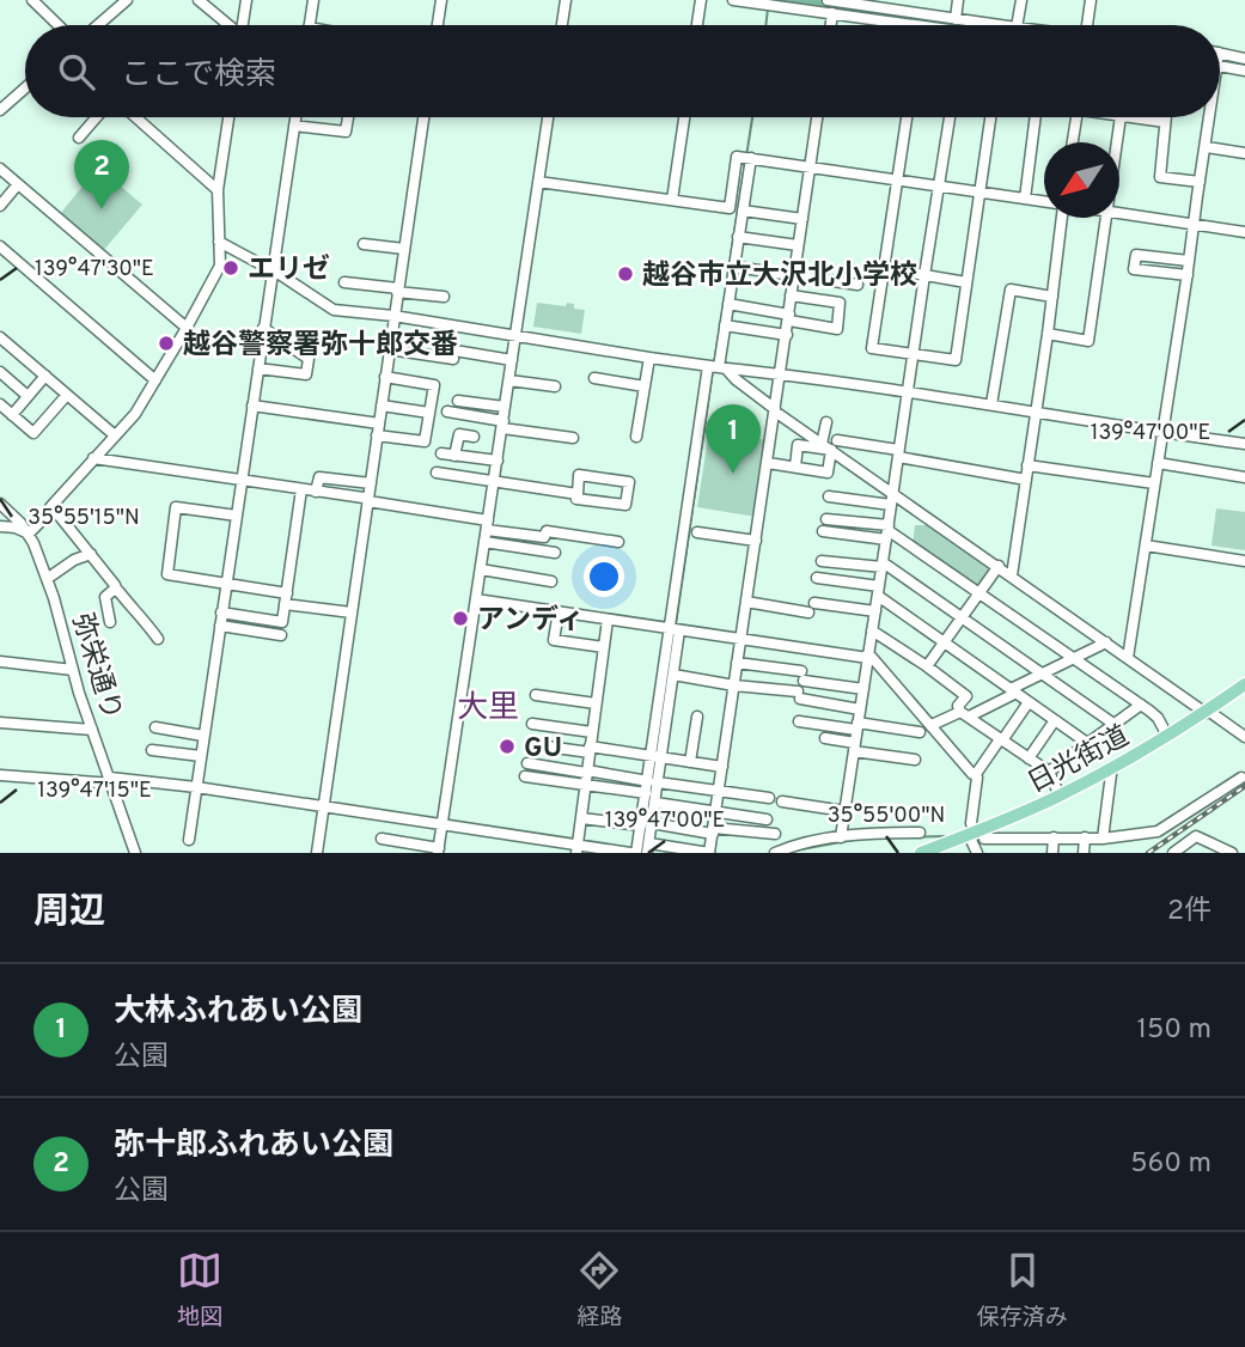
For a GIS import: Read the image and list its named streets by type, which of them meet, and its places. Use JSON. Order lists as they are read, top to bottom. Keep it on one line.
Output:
{"streets":{"main road":["日光街道"],"street":["弥栄通り"]},"districts":["大里"],"places":["エリゼ","越谷市立大沢北小学校","越谷警察署弥十郎交番","アンディ","GU"],"north":"bottom left","page":{"search":"ここで検索","pins":["2","1"],"heading":["周辺","2件"],"list":[{"mark":"1","name":"大林ふれあい公園","note":"公園","value":"150 m"},{"mark":"2","name":"弥十郎ふれあい公園","note":"公園","value":"560 m"}],"nav":["地図","経路","保存済み"]},"coordinates":["139°47'30\"E","139°47'00\"E","35°55'15\"N","139°47'15\"E","35°55'00\"N"]}
